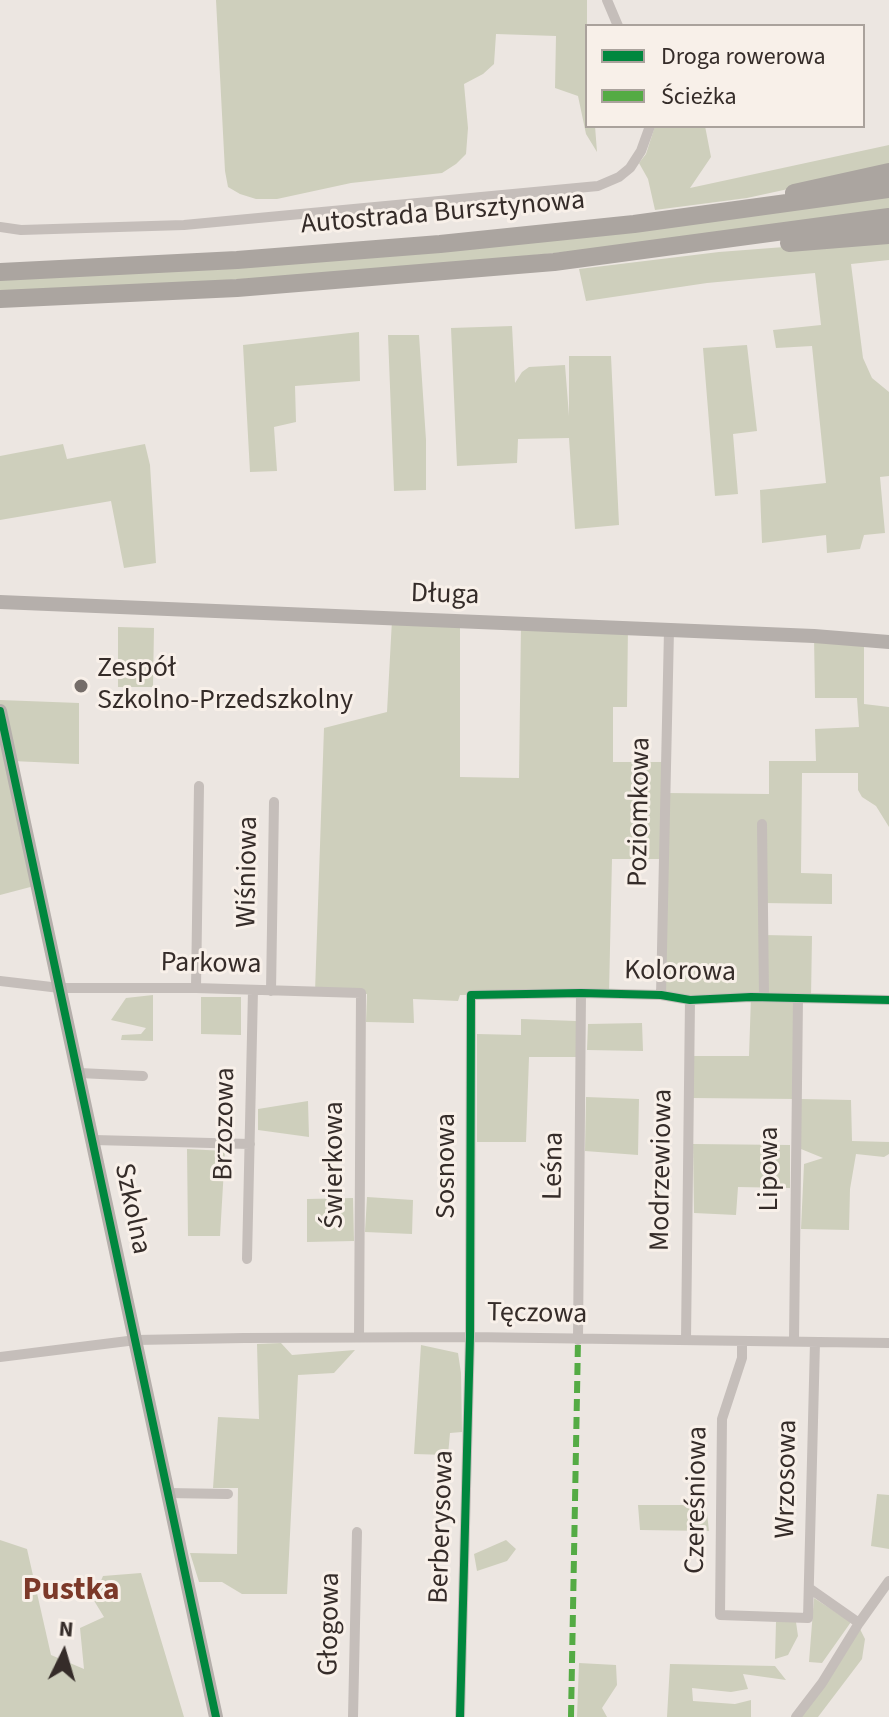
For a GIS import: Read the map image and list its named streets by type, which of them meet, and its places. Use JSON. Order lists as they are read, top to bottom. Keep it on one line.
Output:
{"streets":{"highway":["Autostrada Bursztynowa"],"street":["Długa","Poziomkowa","Wiśniowa","Parkowa","Kolorowa","Brzozowa","Świerkowa","Sosnowa","Leśna","Lipowa","Modrzewiowa","Szkolna","Tęczowa","Wrzosowa","Czereśniowa","Berberysowa","Głogowa"]},"crossings":[["Długa","Poziomkowa"],["Poziomkowa","Kolorowa"],["Wiśniowa","Parkowa"],["Parkowa","Brzozowa"],["Parkowa","Świerkowa"],["Parkowa","Szkolna"],["Kolorowa","Sosnowa"],["Kolorowa","Leśna"],["Kolorowa","Lipowa"],["Kolorowa","Modrzewiowa"],["Świerkowa","Tęczowa"],["Sosnowa","Tęczowa"],["Sosnowa","Berberysowa"],["Leśna","Tęczowa"],["Lipowa","Tęczowa"],["Modrzewiowa","Tęczowa"],["Szkolna","Tęczowa"],["Tęczowa","Wrzosowa"],["Tęczowa","Czereśniowa"],["Tęczowa","Berberysowa"],["Wrzosowa","Czereśniowa"]],"districts":["Pustka"],"places":["Zespół Szkolno-Przedszkolny"],"legend":["Droga rowerowa","Ścieżka"],"north":"top"}
